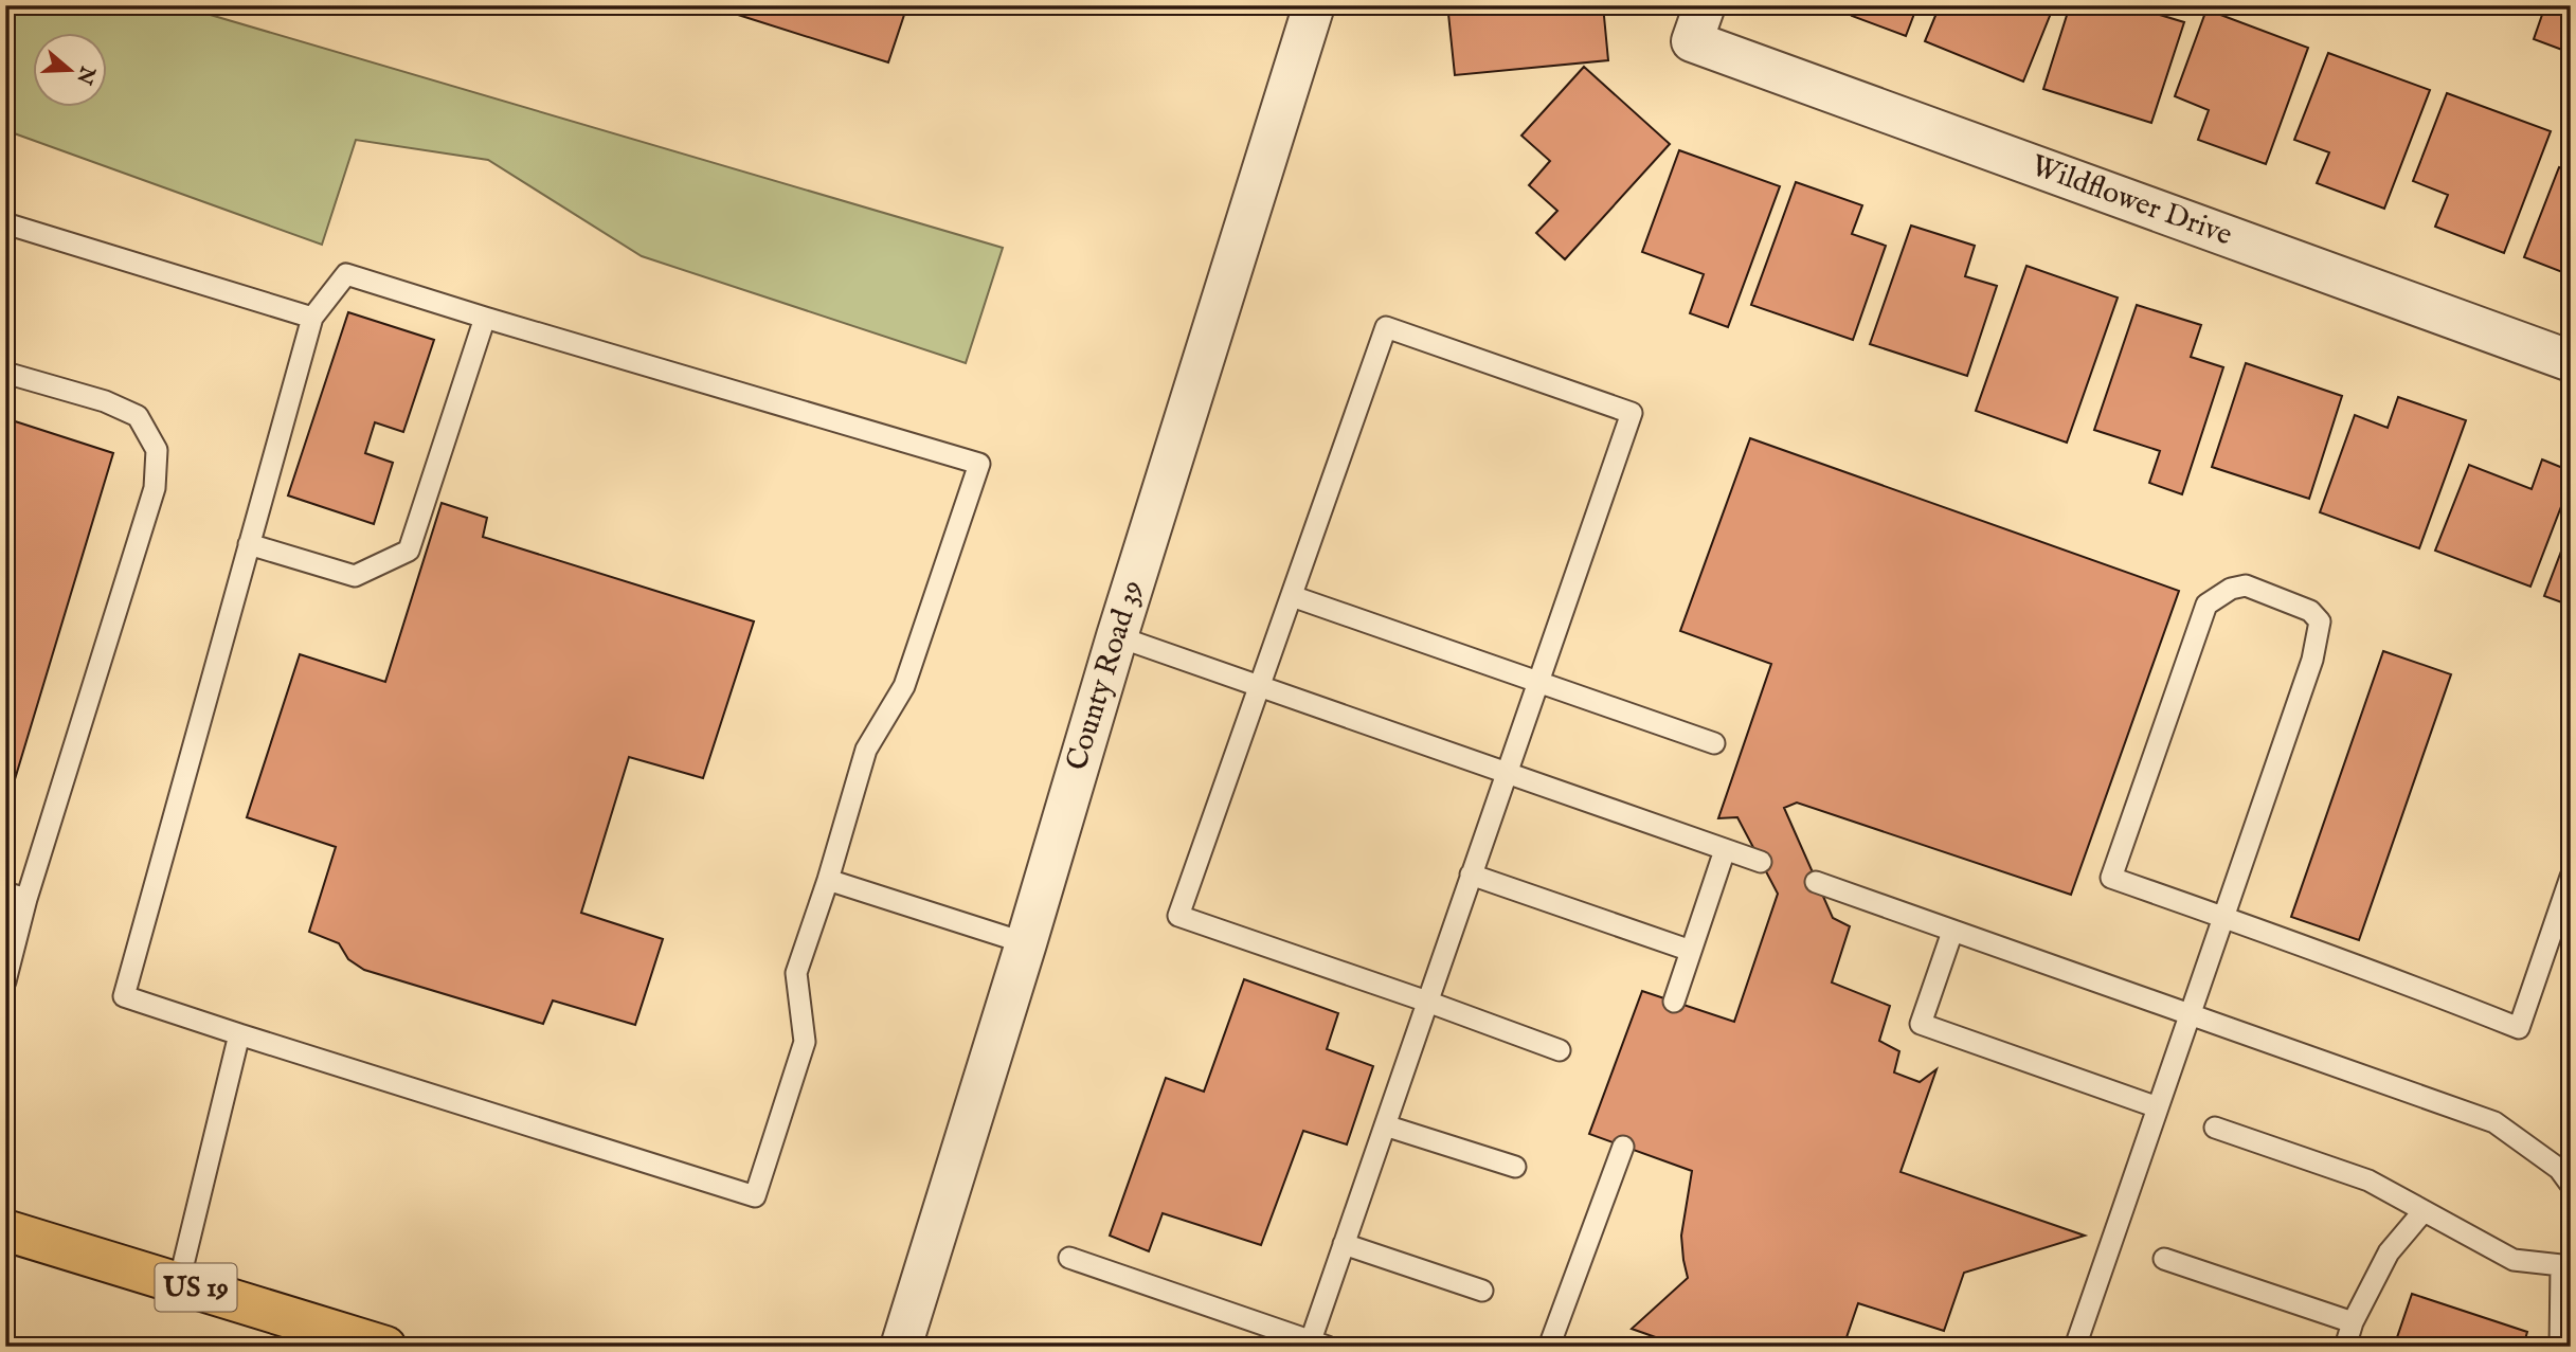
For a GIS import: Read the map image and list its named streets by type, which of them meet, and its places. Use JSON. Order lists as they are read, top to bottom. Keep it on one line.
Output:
{"streets":{"highway":["US 19"],"street":["Wildflower Drive","County Road 39"]},"north":"right"}
